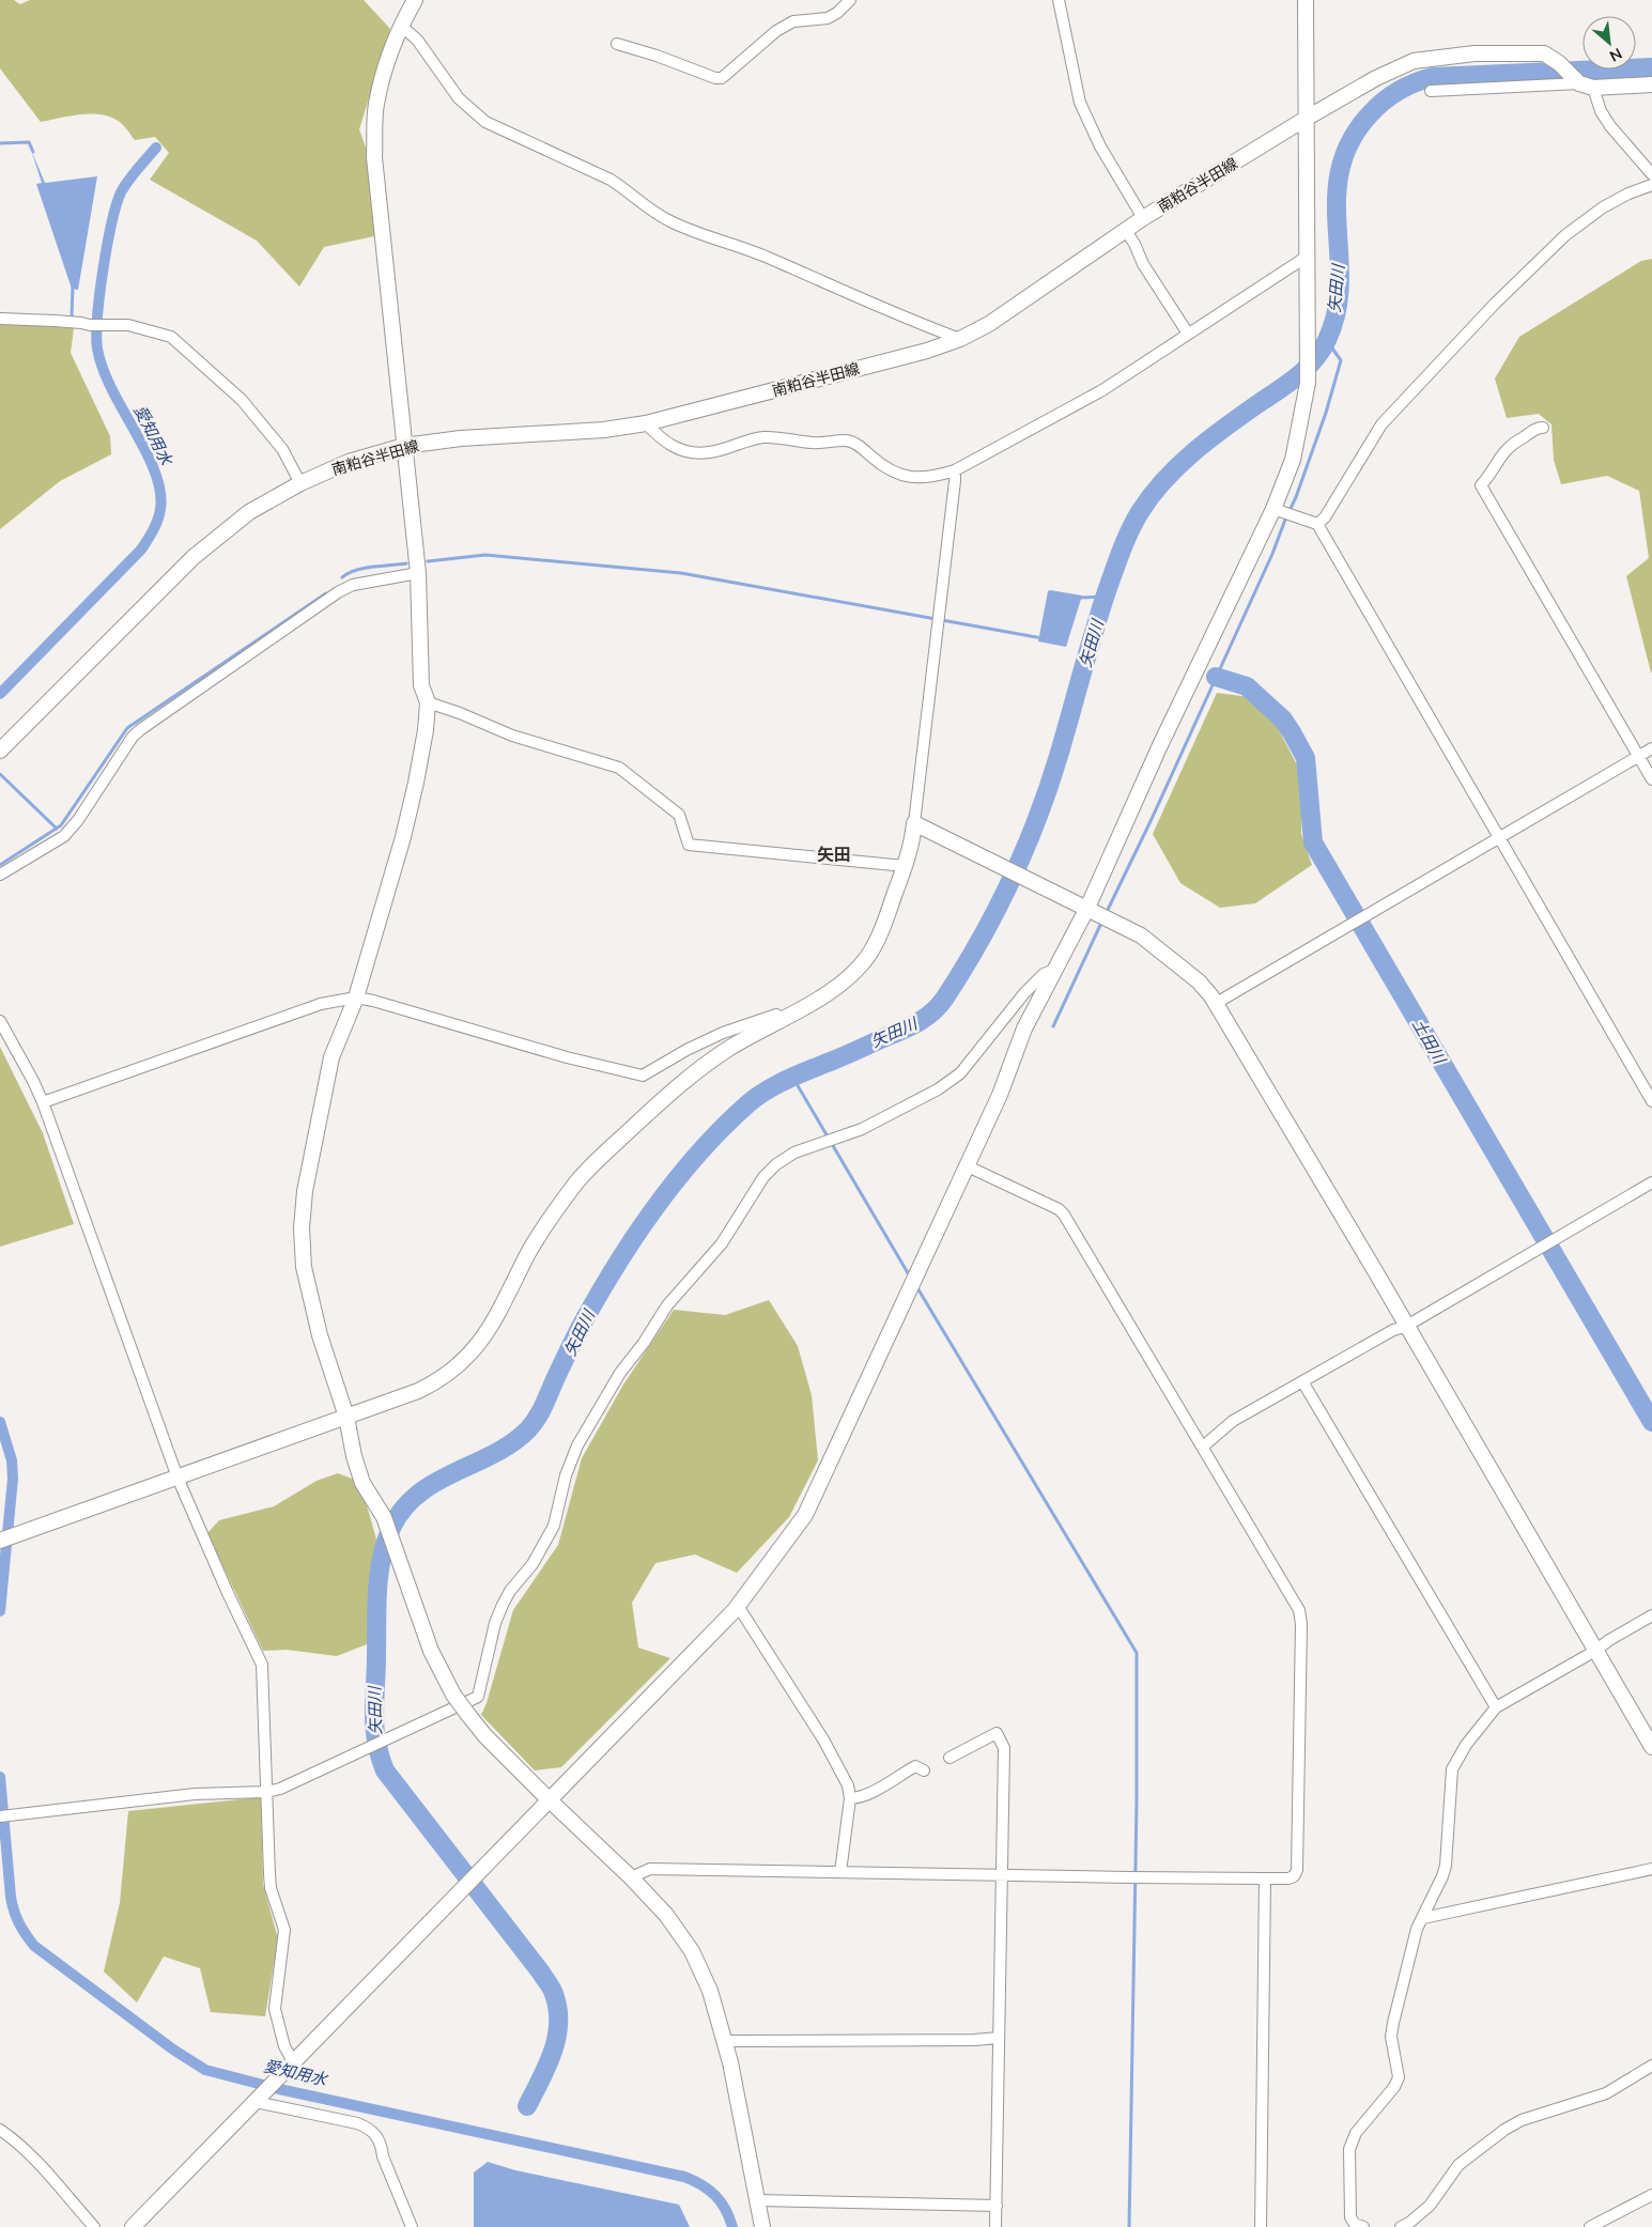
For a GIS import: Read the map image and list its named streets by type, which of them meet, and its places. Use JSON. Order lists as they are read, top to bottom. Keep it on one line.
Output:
{"streets":{"street":["南粕谷半田線"]},"districts":["矢田"],"water":["矢田川","愛知用水","土田川"],"north":"bottom right"}
